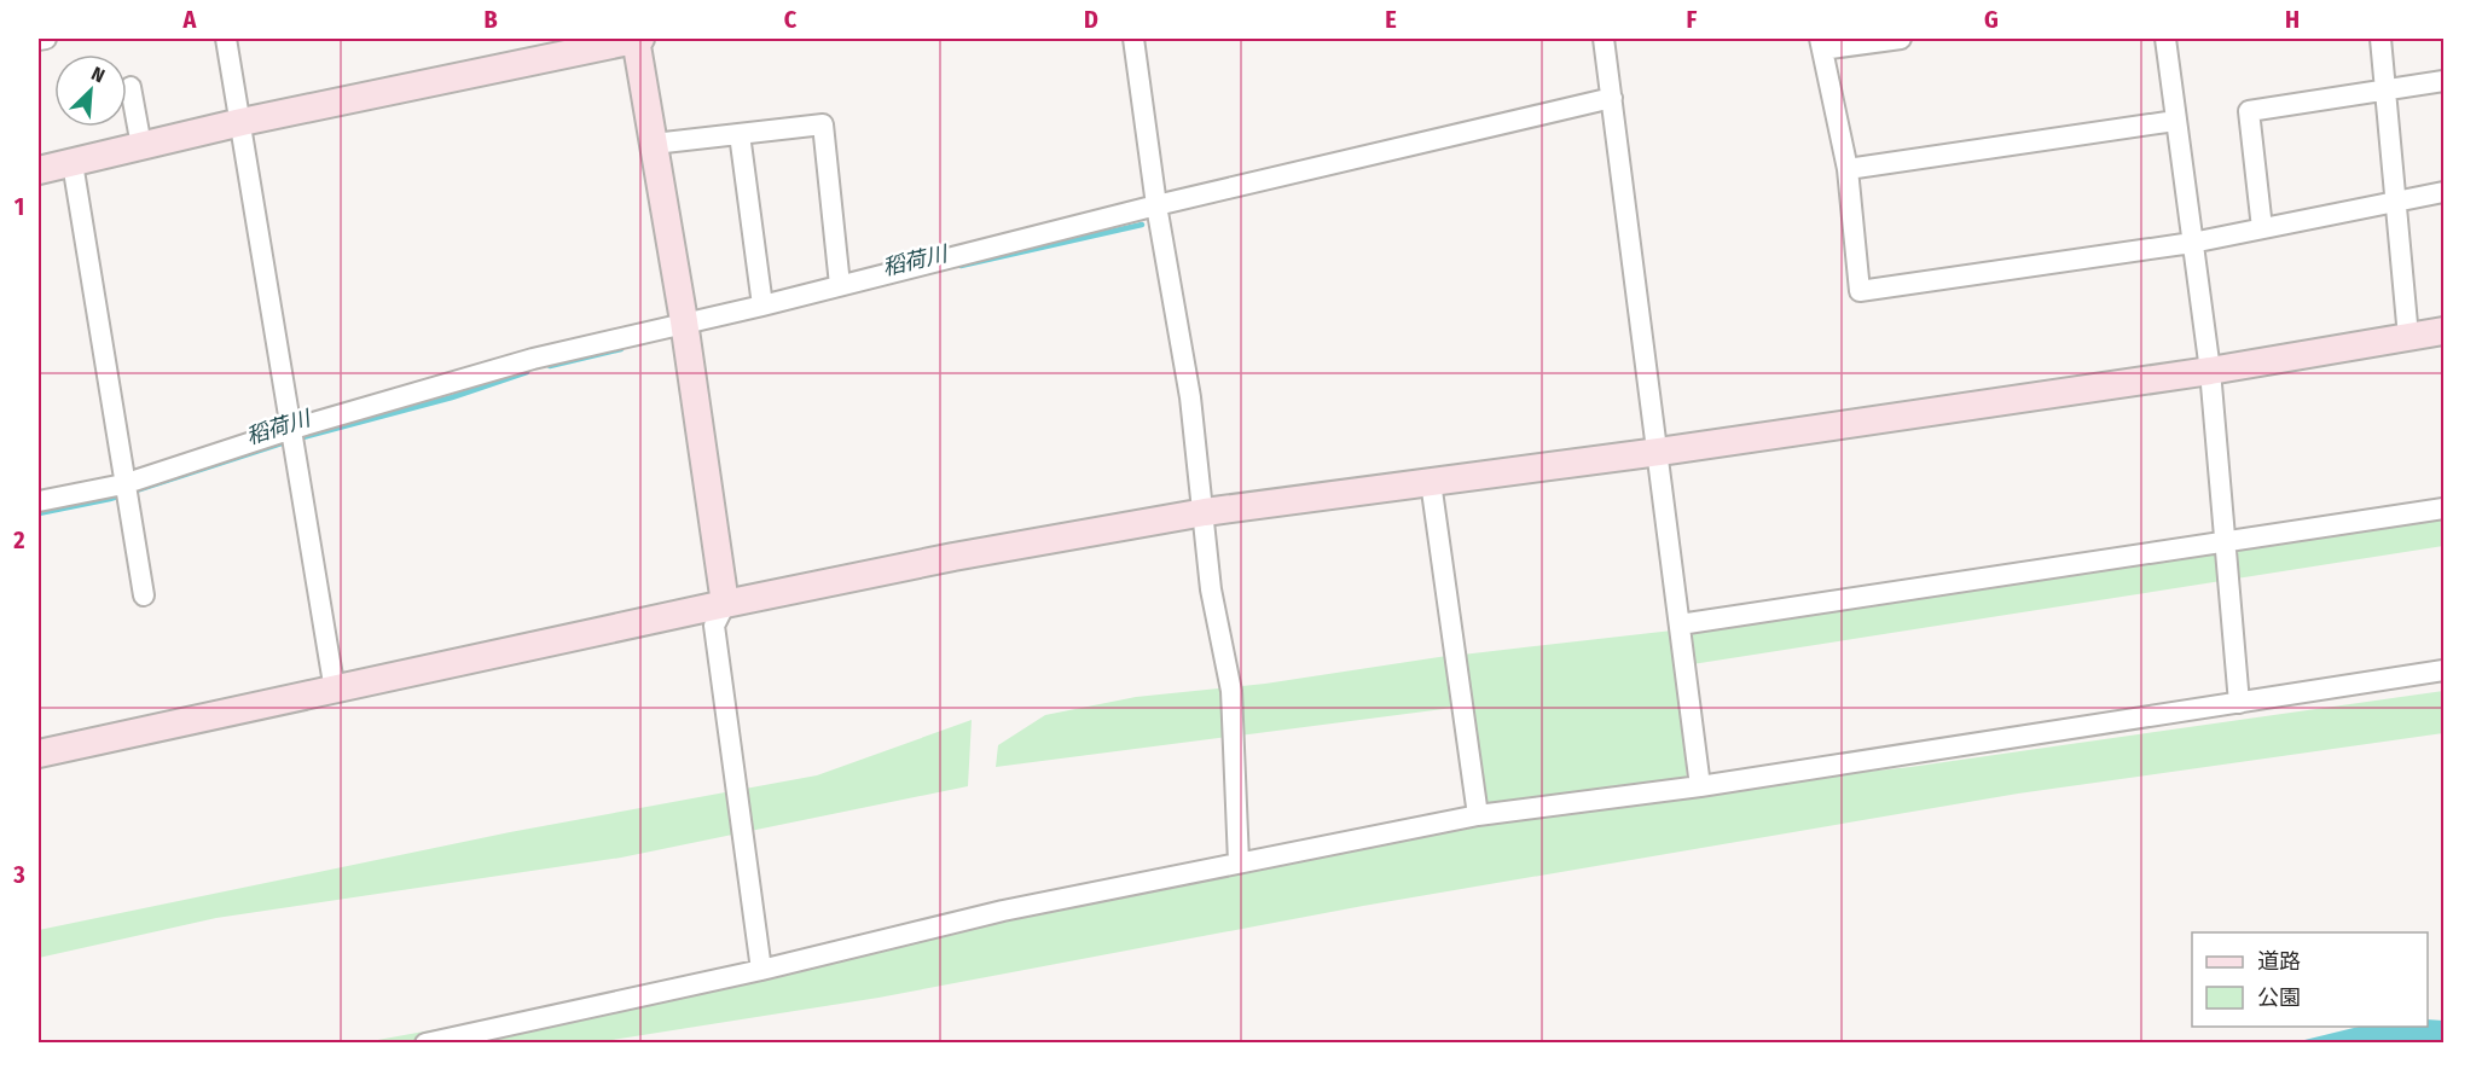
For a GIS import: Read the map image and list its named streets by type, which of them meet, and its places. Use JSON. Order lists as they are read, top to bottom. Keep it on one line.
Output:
{"water":["稻荷川"],"legend":["道路","公園"],"north":"top right","grid":{"columns":["A","B","C","D","E","F","G","H"],"rows":["1","2","3"]}}
